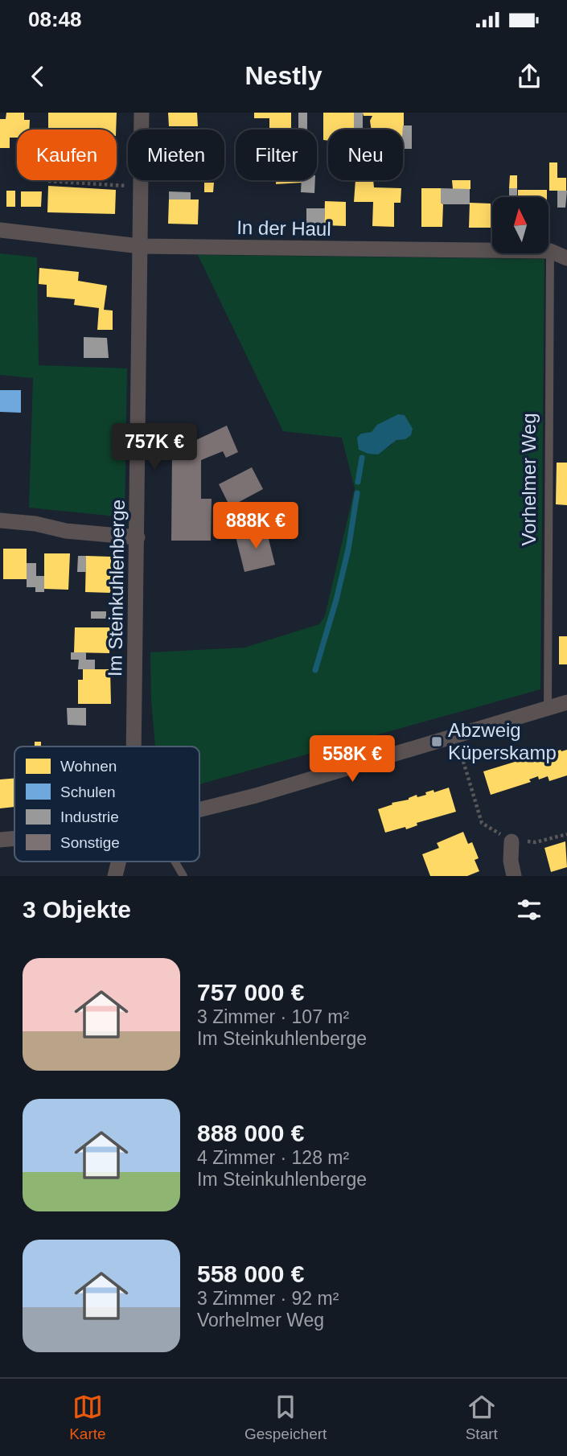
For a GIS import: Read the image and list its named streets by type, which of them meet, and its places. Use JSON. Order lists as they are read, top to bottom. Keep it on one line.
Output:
{"streets":{"street":["In der Haul","Im Steinkuhlenberge"],"lane":["Vorhelmer Weg"]},"crossings":[["In der Haul","Vorhelmer Weg"],["In der Haul","Im Steinkuhlenberge"]],"places":{"transit":["Abzweig Küperskamp"]},"legend":["Wohnen","Schulen","Industrie","Sonstige"],"north":"top","page":{"status":"08:48","header":"Nestly","chip":["Kaufen","Mieten","Filter","Neu"],"price":["757K €","888K €","558K €"],"heading":"3 Objekte","list":[{"name":"757 000 €","note":"3 Zimmer · 107 m² · Im Steinkuhlenberge"},{"name":"888 000 €","note":"4 Zimmer · 128 m² · Im Steinkuhlenberge"},{"name":"558 000 €","note":"3 Zimmer · 92 m² · Vorhelmer Weg"}],"tabs":["Karte","Gespeichert","Start"]}}
